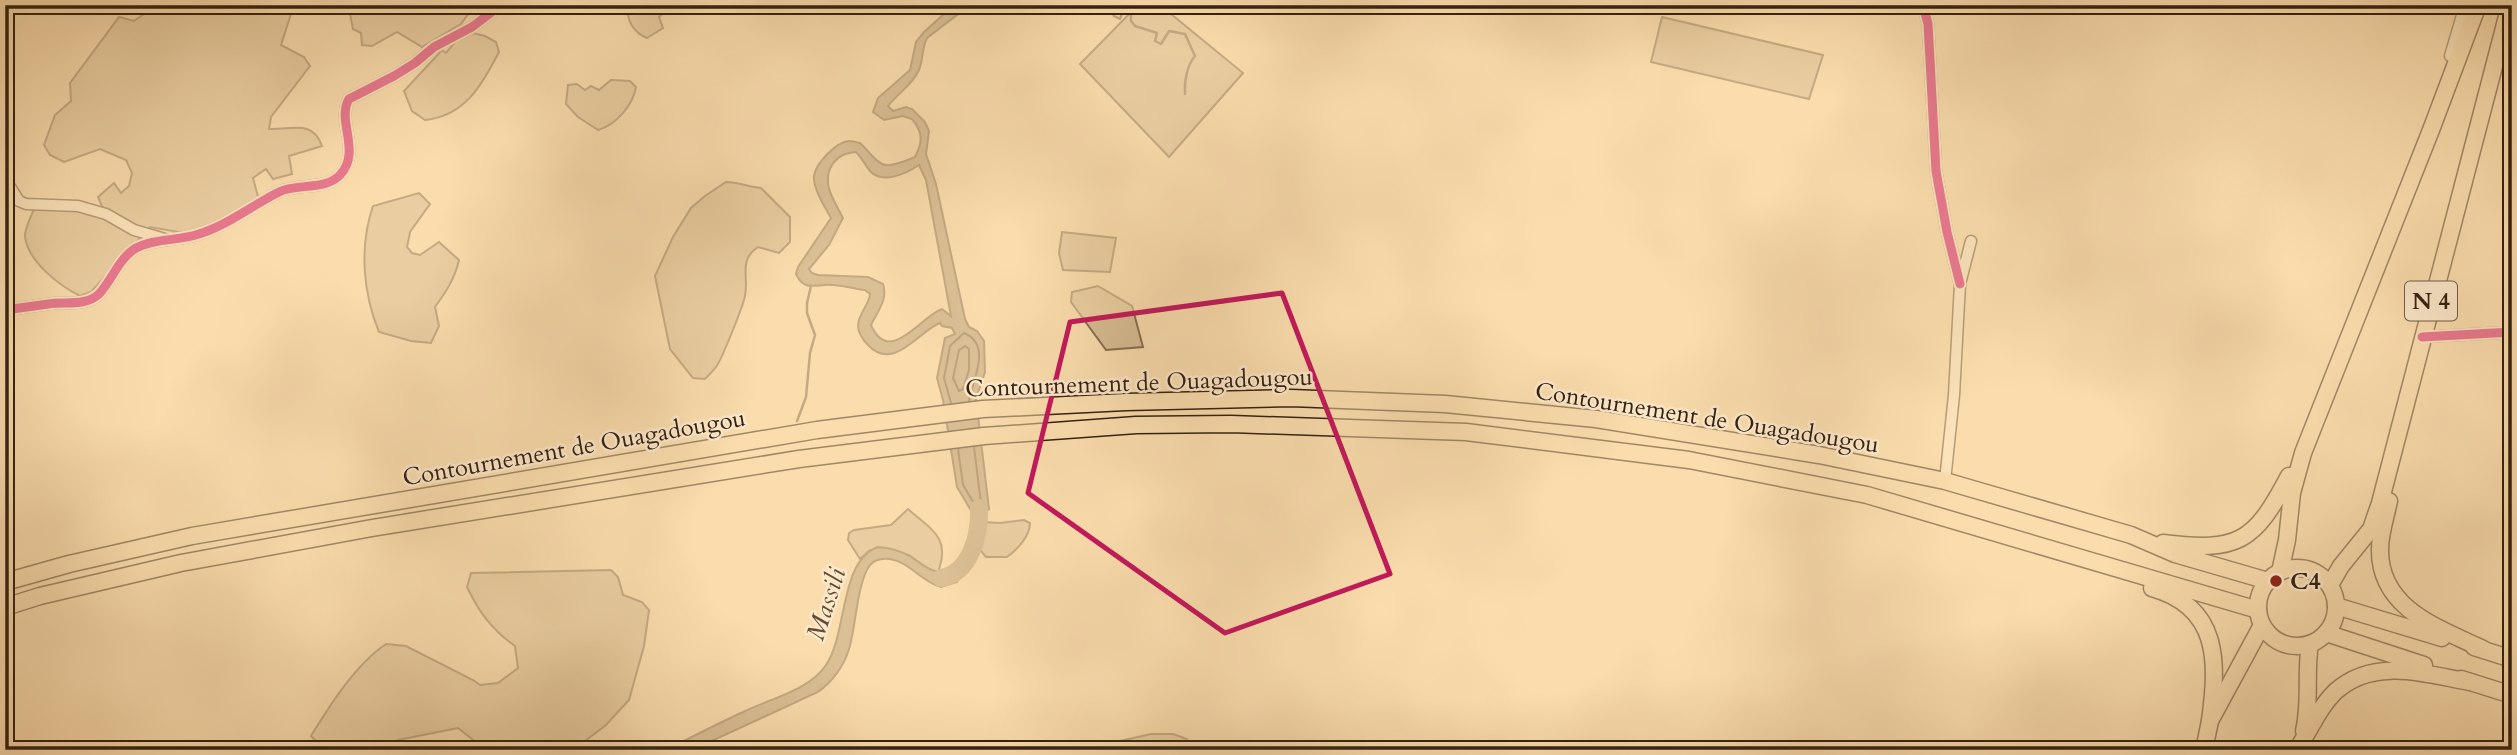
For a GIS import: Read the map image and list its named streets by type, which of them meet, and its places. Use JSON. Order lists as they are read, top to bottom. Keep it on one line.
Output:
{"streets":{"highway":["N 4","Contournement de Ouagadougou"]},"crossings":[["N 4","Contournement de Ouagadougou"]],"water":["Massili"],"places":["C4"]}
